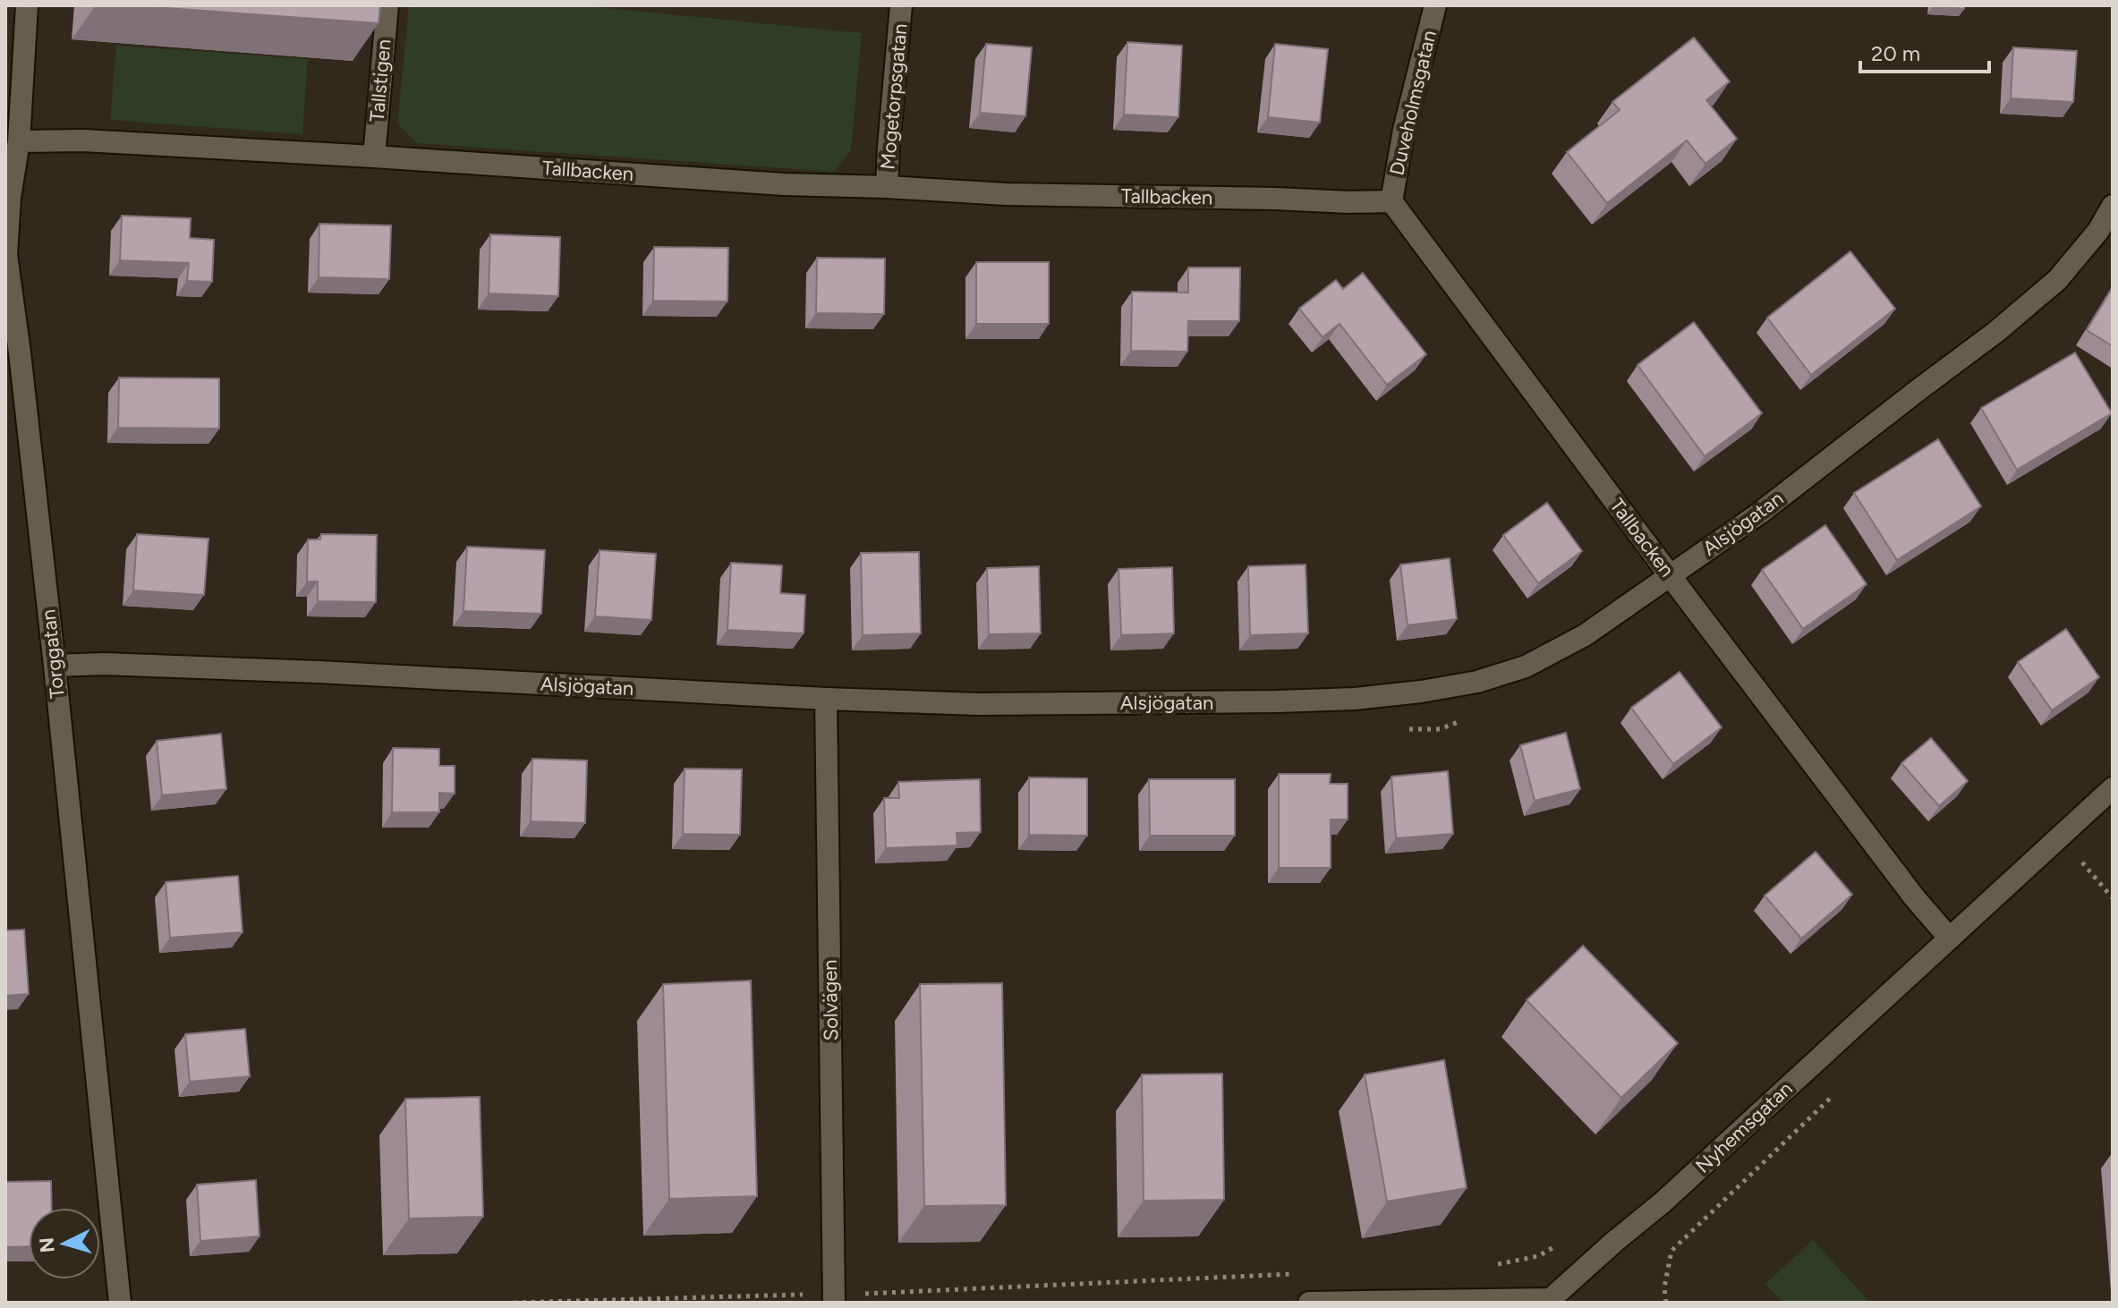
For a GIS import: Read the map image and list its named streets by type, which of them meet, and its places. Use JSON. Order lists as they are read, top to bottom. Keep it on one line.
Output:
{"streets":{"street":["Tallstigen","Mogetorpsgatan","Duveholmsgatan","Tallbacken","Alsjögatan","Torggatan","Solvägen","Nyhemsgatan"]},"crossings":[["Tallstigen","Tallbacken"],["Mogetorpsgatan","Tallbacken"],["Duveholmsgatan","Tallbacken"],["Tallbacken","Alsjögatan"],["Tallbacken","Torggatan"],["Tallbacken","Nyhemsgatan"],["Alsjögatan","Torggatan"],["Alsjögatan","Solvägen"]],"scale_bar":"20 m","north":"left"}
